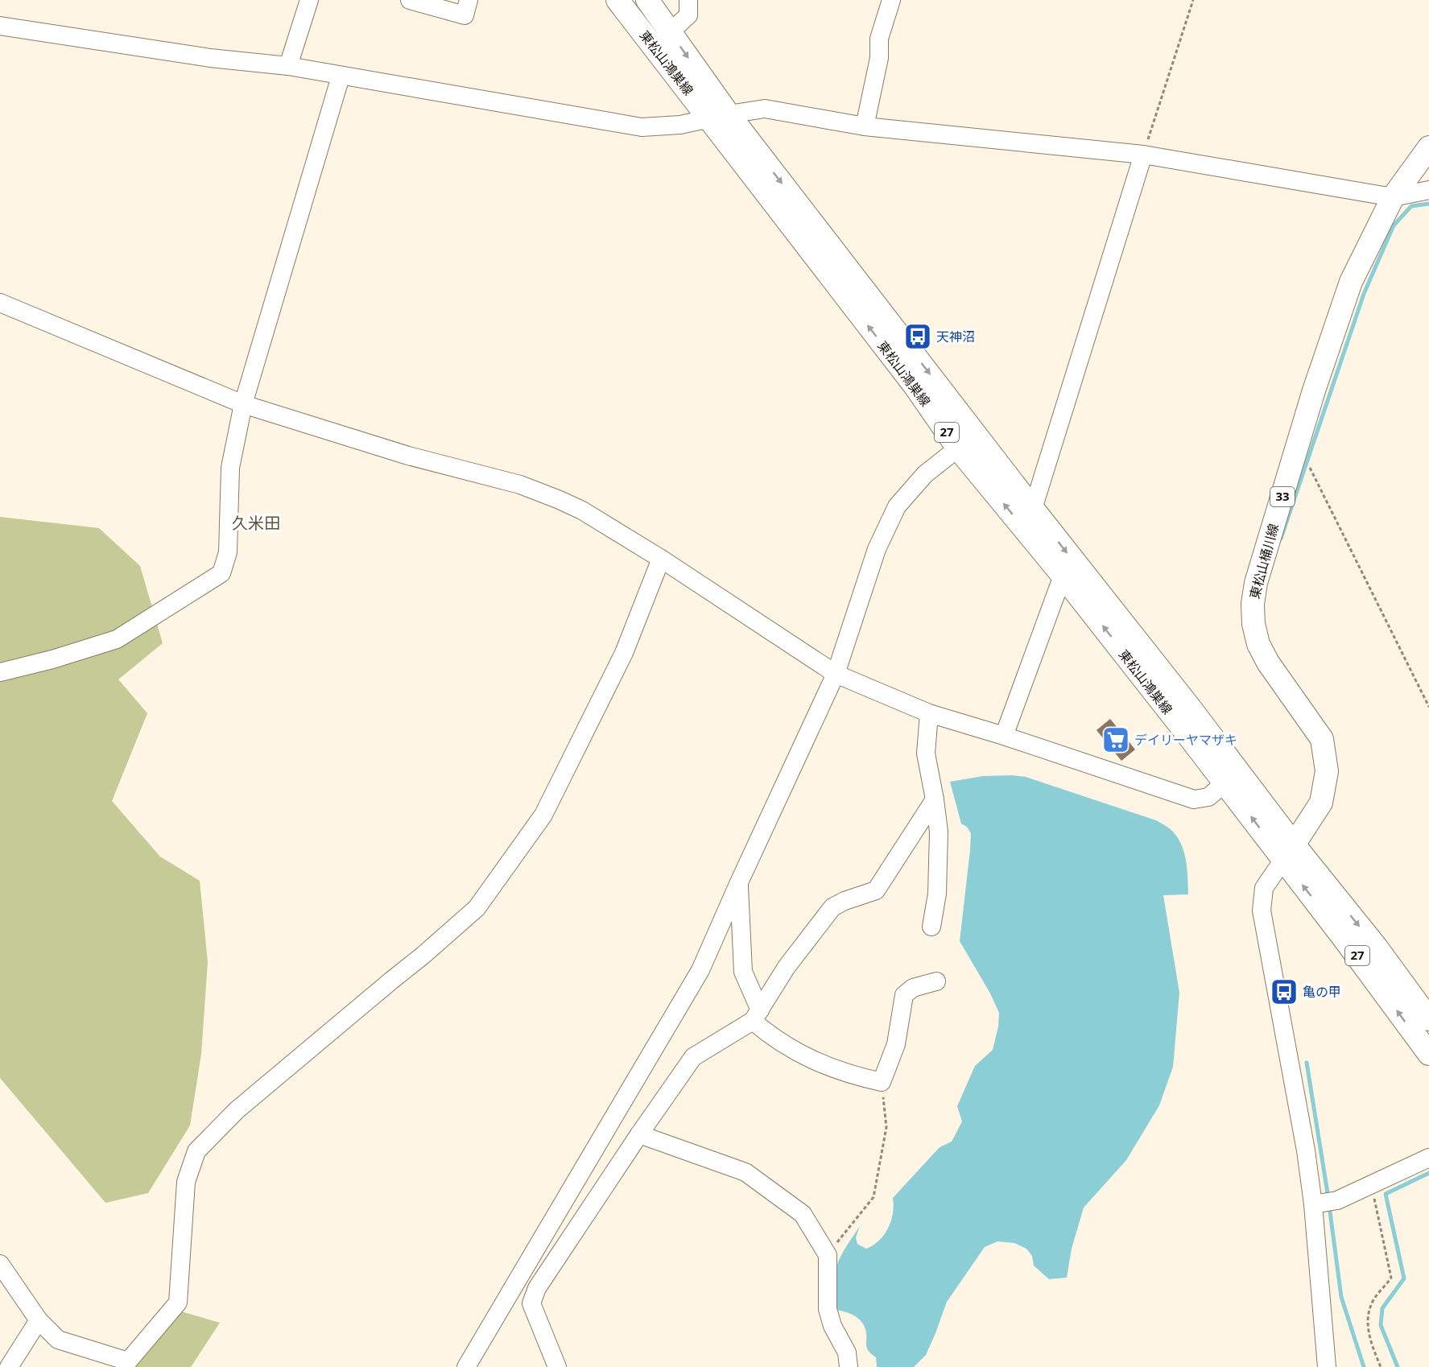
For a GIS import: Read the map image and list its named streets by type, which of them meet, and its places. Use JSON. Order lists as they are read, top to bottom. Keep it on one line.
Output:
{"streets":{"main road":["東松山鴻巣線","27","33","東松山桶川線"]},"crossings":[["東松山鴻巣線","27"],["東松山鴻巣線","東松山桶川線"],["27","東松山桶川線"]],"districts":["久米田"],"places":{"bus stop":["天神沼","亀の甲"],"supermarket":["デイリーヤマザキ"]}}
